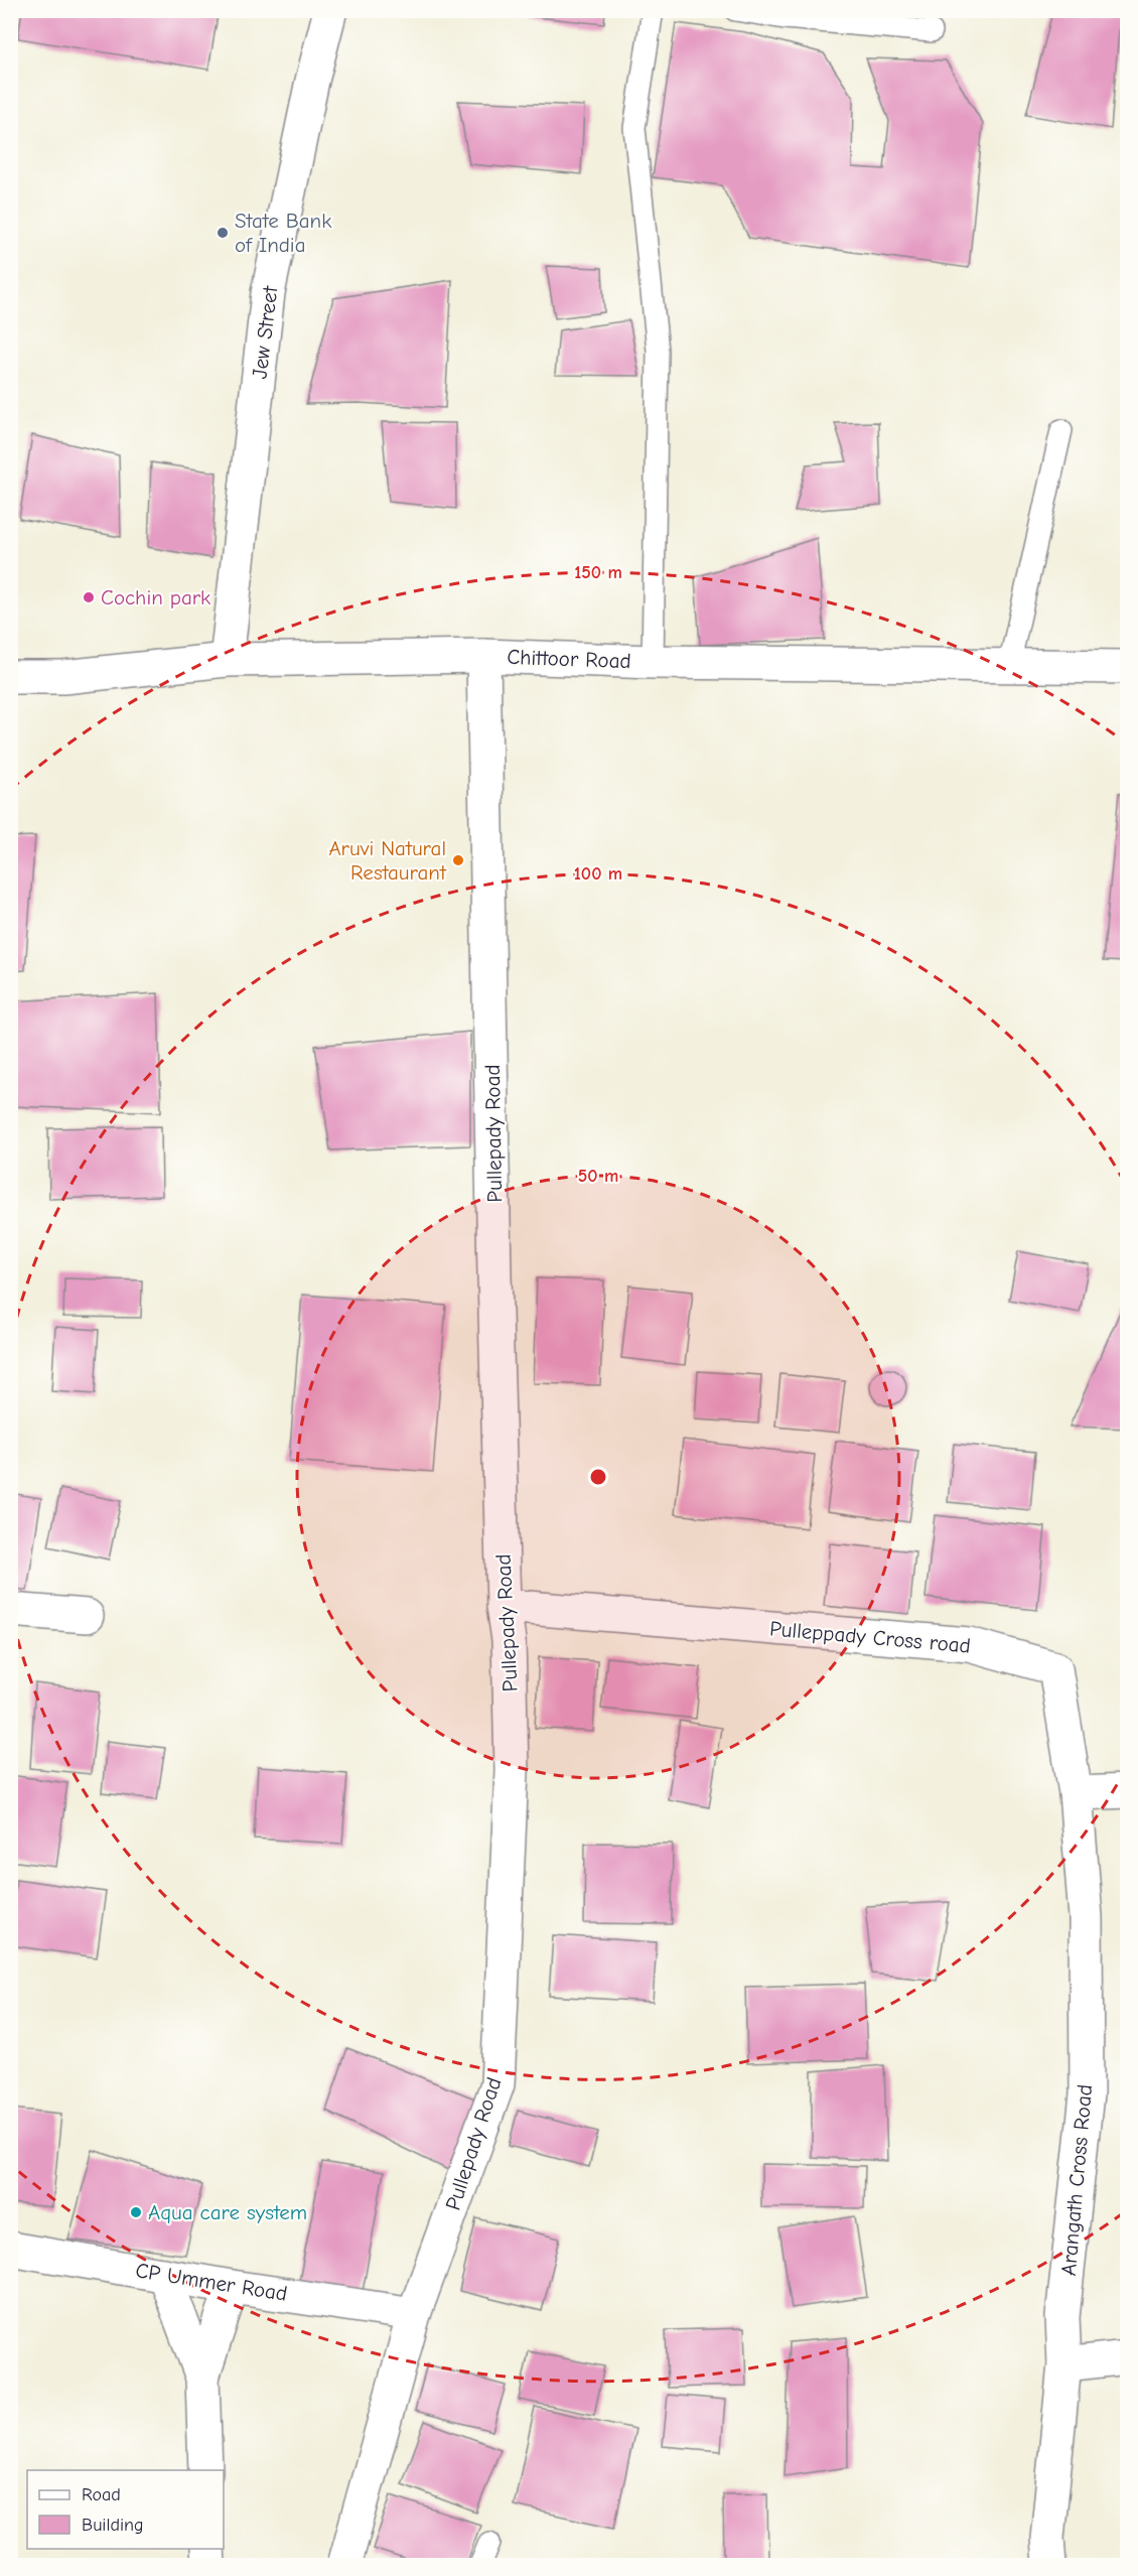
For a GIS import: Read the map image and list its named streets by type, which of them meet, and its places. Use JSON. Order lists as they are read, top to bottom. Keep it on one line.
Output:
{"streets":{"street":["Jew Street","Chittoor Road","Pullepady Road","Pulleppady Cross road","Arangath Cross Road","CP Ummer Road"]},"crossings":[["Jew Street","Chittoor Road"],["Chittoor Road","Pullepady Road"],["Pullepady Road","Pulleppady Cross road"],["Pullepady Road","CP Ummer Road"],["Pulleppady Cross road","Arangath Cross Road"]],"places":["State Bank of India","Cochin park","Aruvi Natural Restaurant","Aqua care system"],"legend":["Road","Building"],"rings":["150 m","100 m","50 m"]}
